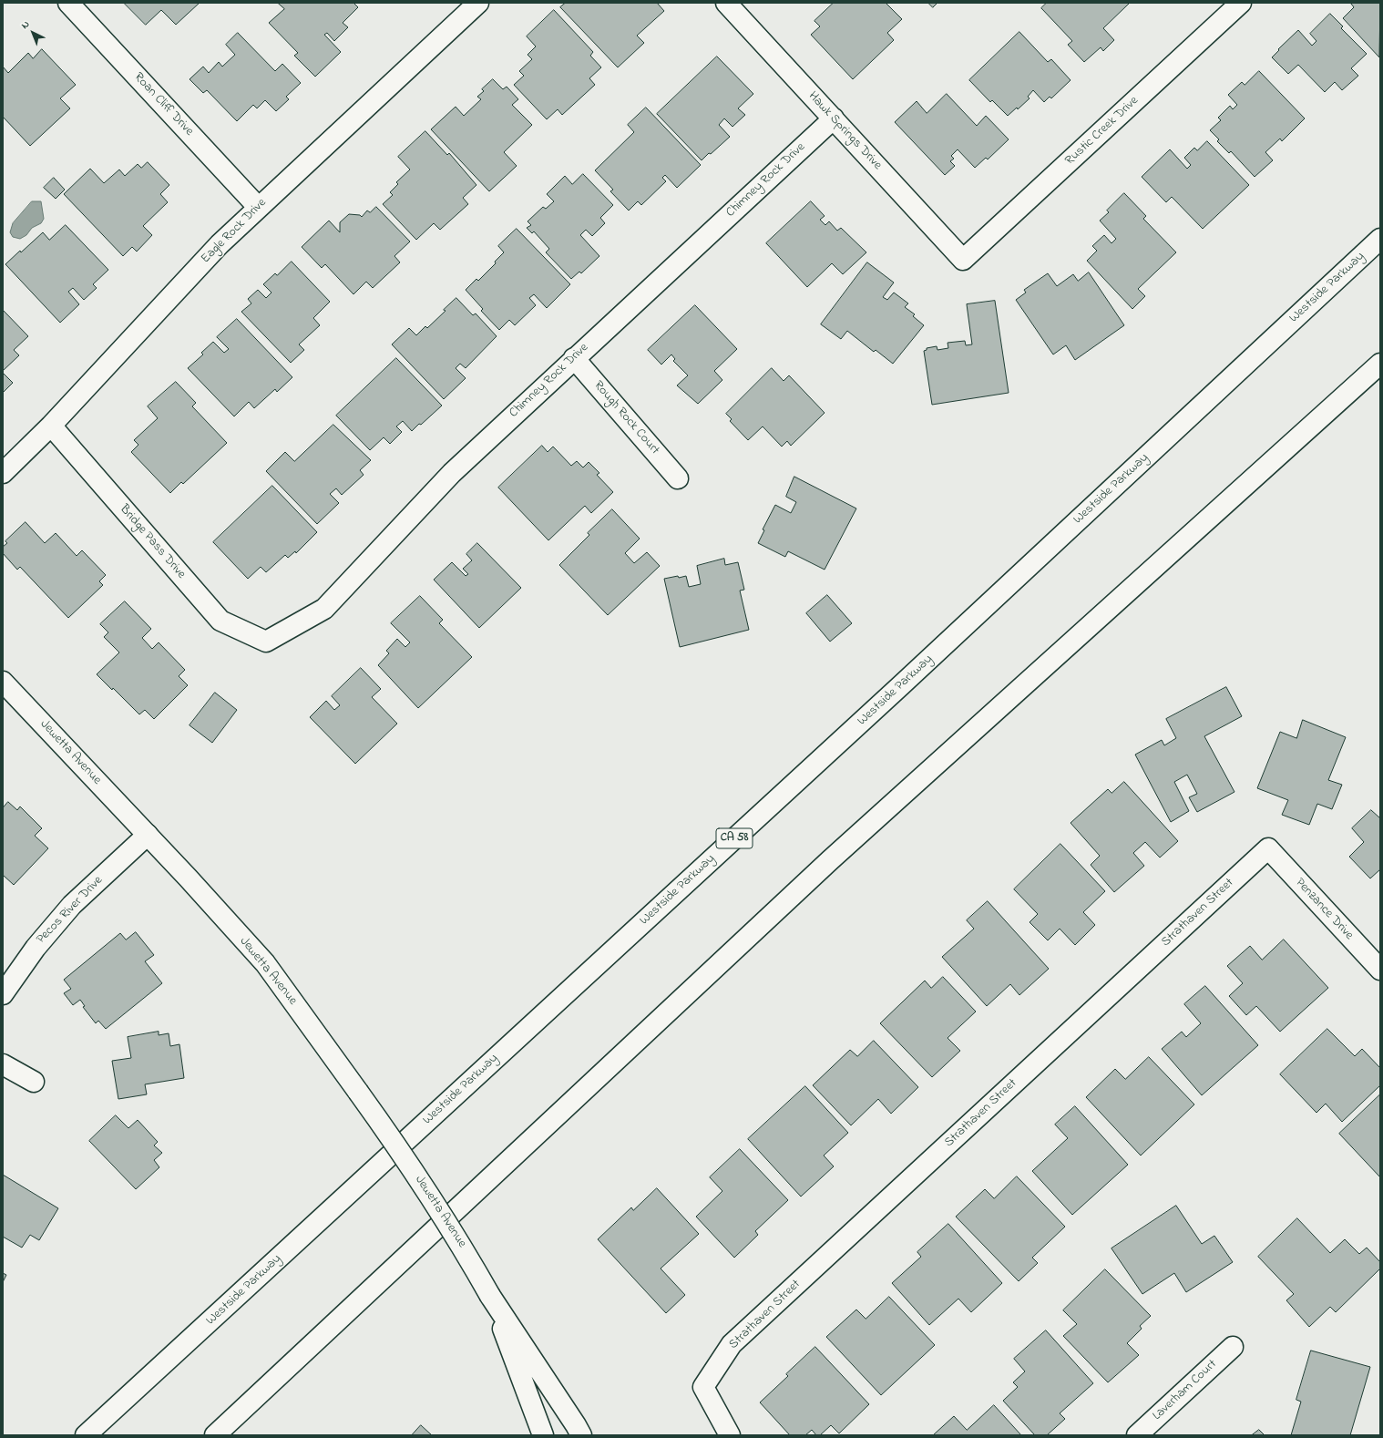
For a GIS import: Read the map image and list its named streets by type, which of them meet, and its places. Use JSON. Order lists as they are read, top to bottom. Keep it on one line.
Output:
{"streets":{"main road":["Roan Cliff Drive","Hawk Springs Drive","Rustic Creek Drive","Chimney Rock Drive","Eagle Rock Drive","Westside Parkway","Rough Rock Court","Bridge Pass Drive","Jewetta Avenue","CA 58","Penzance Drive","Pecos River Drive","Strathaven Street","Laverham Court"]},"crossings":[["Roan Cliff Drive","Eagle Rock Drive"],["Hawk Springs Drive","Rustic Creek Drive"],["Hawk Springs Drive","Chimney Rock Drive"],["Chimney Rock Drive","Rough Rock Court"],["Chimney Rock Drive","Bridge Pass Drive"],["Eagle Rock Drive","Bridge Pass Drive"],["Jewetta Avenue","Pecos River Drive"],["Penzance Drive","Strathaven Street"]],"north":"top left"}
